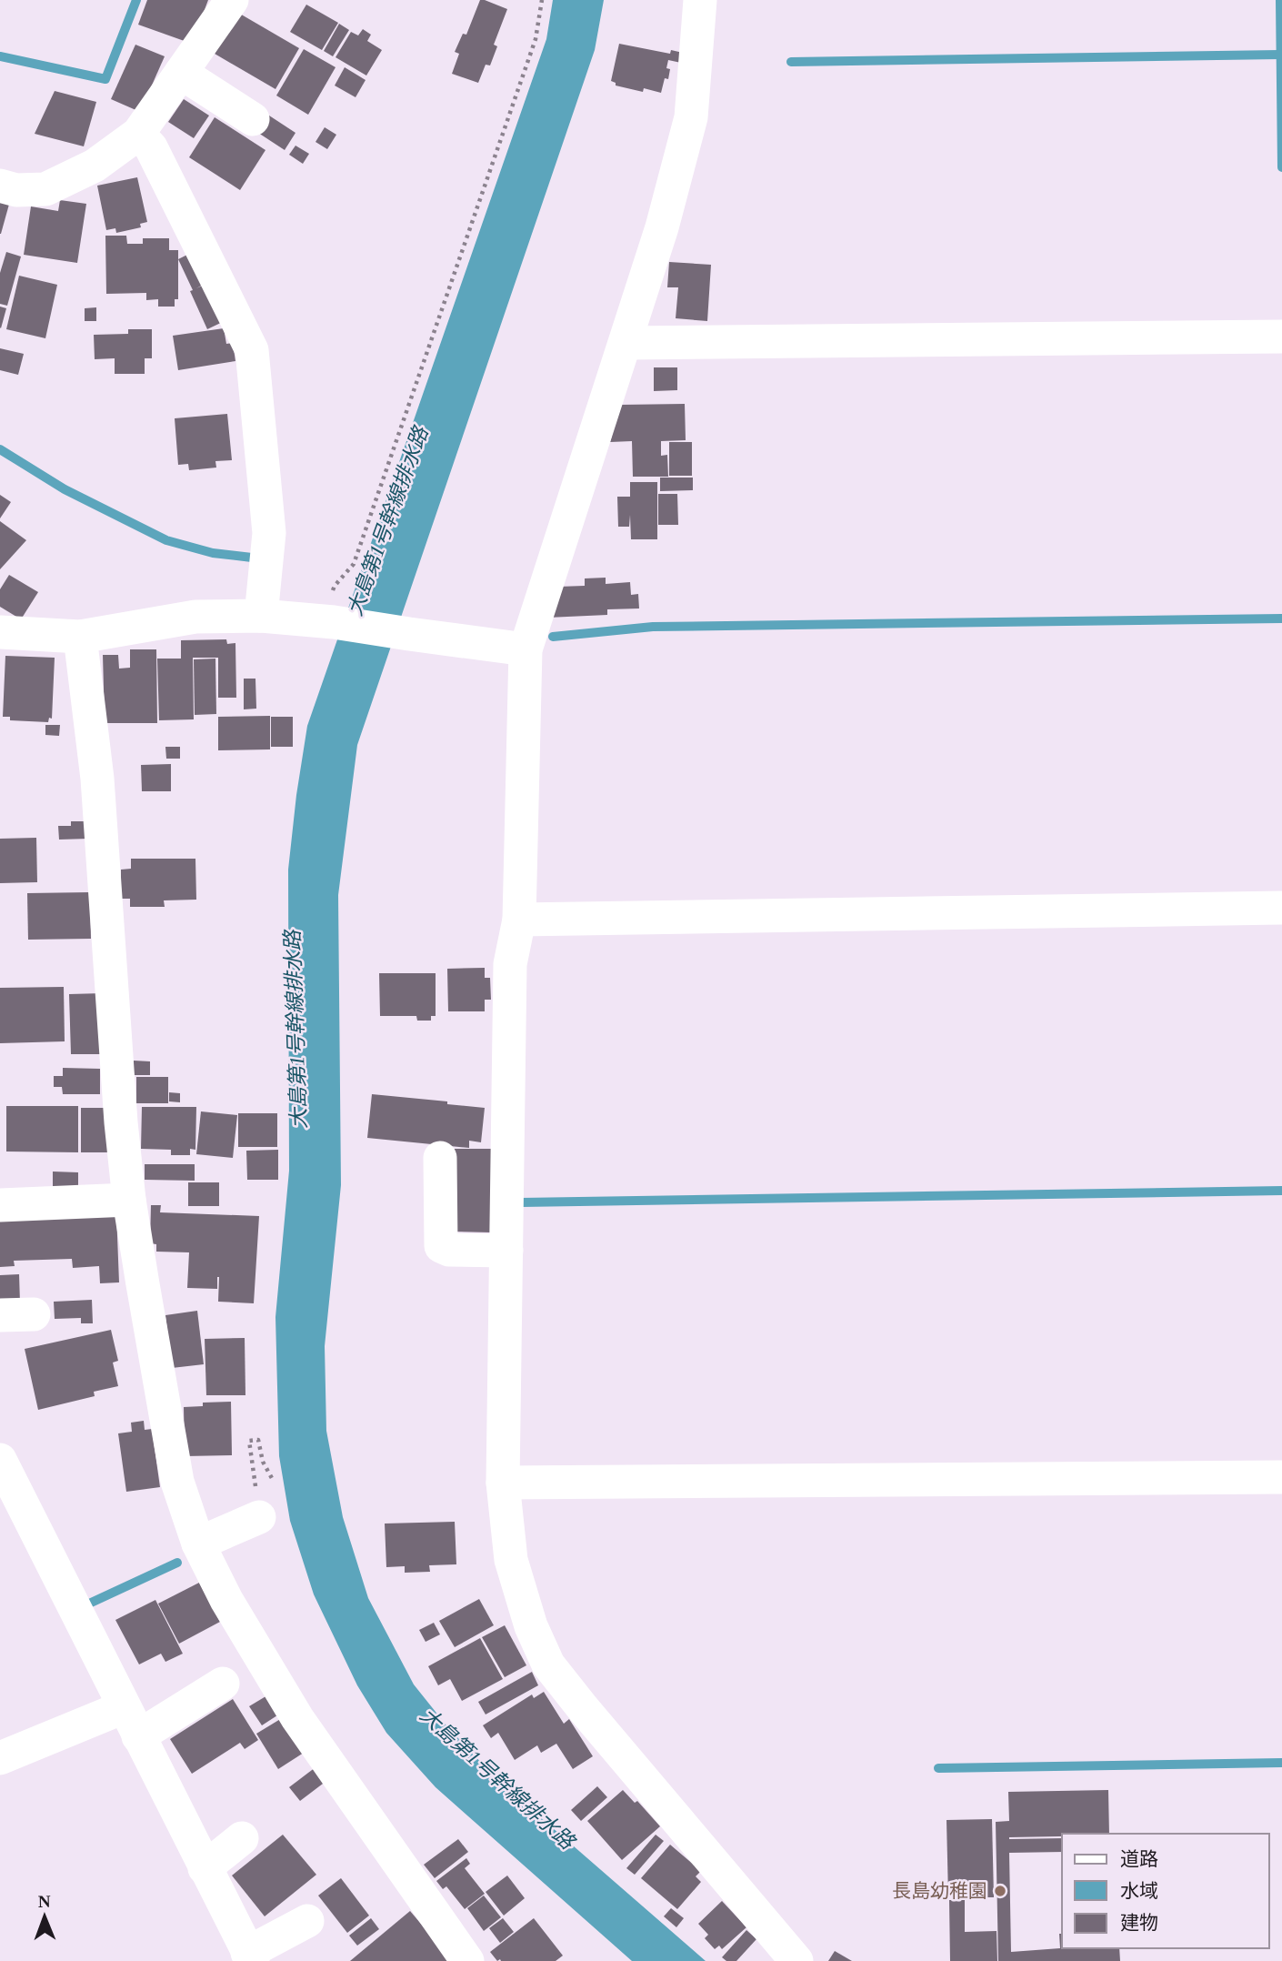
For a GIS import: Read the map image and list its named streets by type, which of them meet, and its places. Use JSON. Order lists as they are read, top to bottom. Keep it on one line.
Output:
{"water":["大島第1号幹線排水路"],"places":["長島幼稚園"],"legend":["道路","水域","建物"],"north":"top"}
